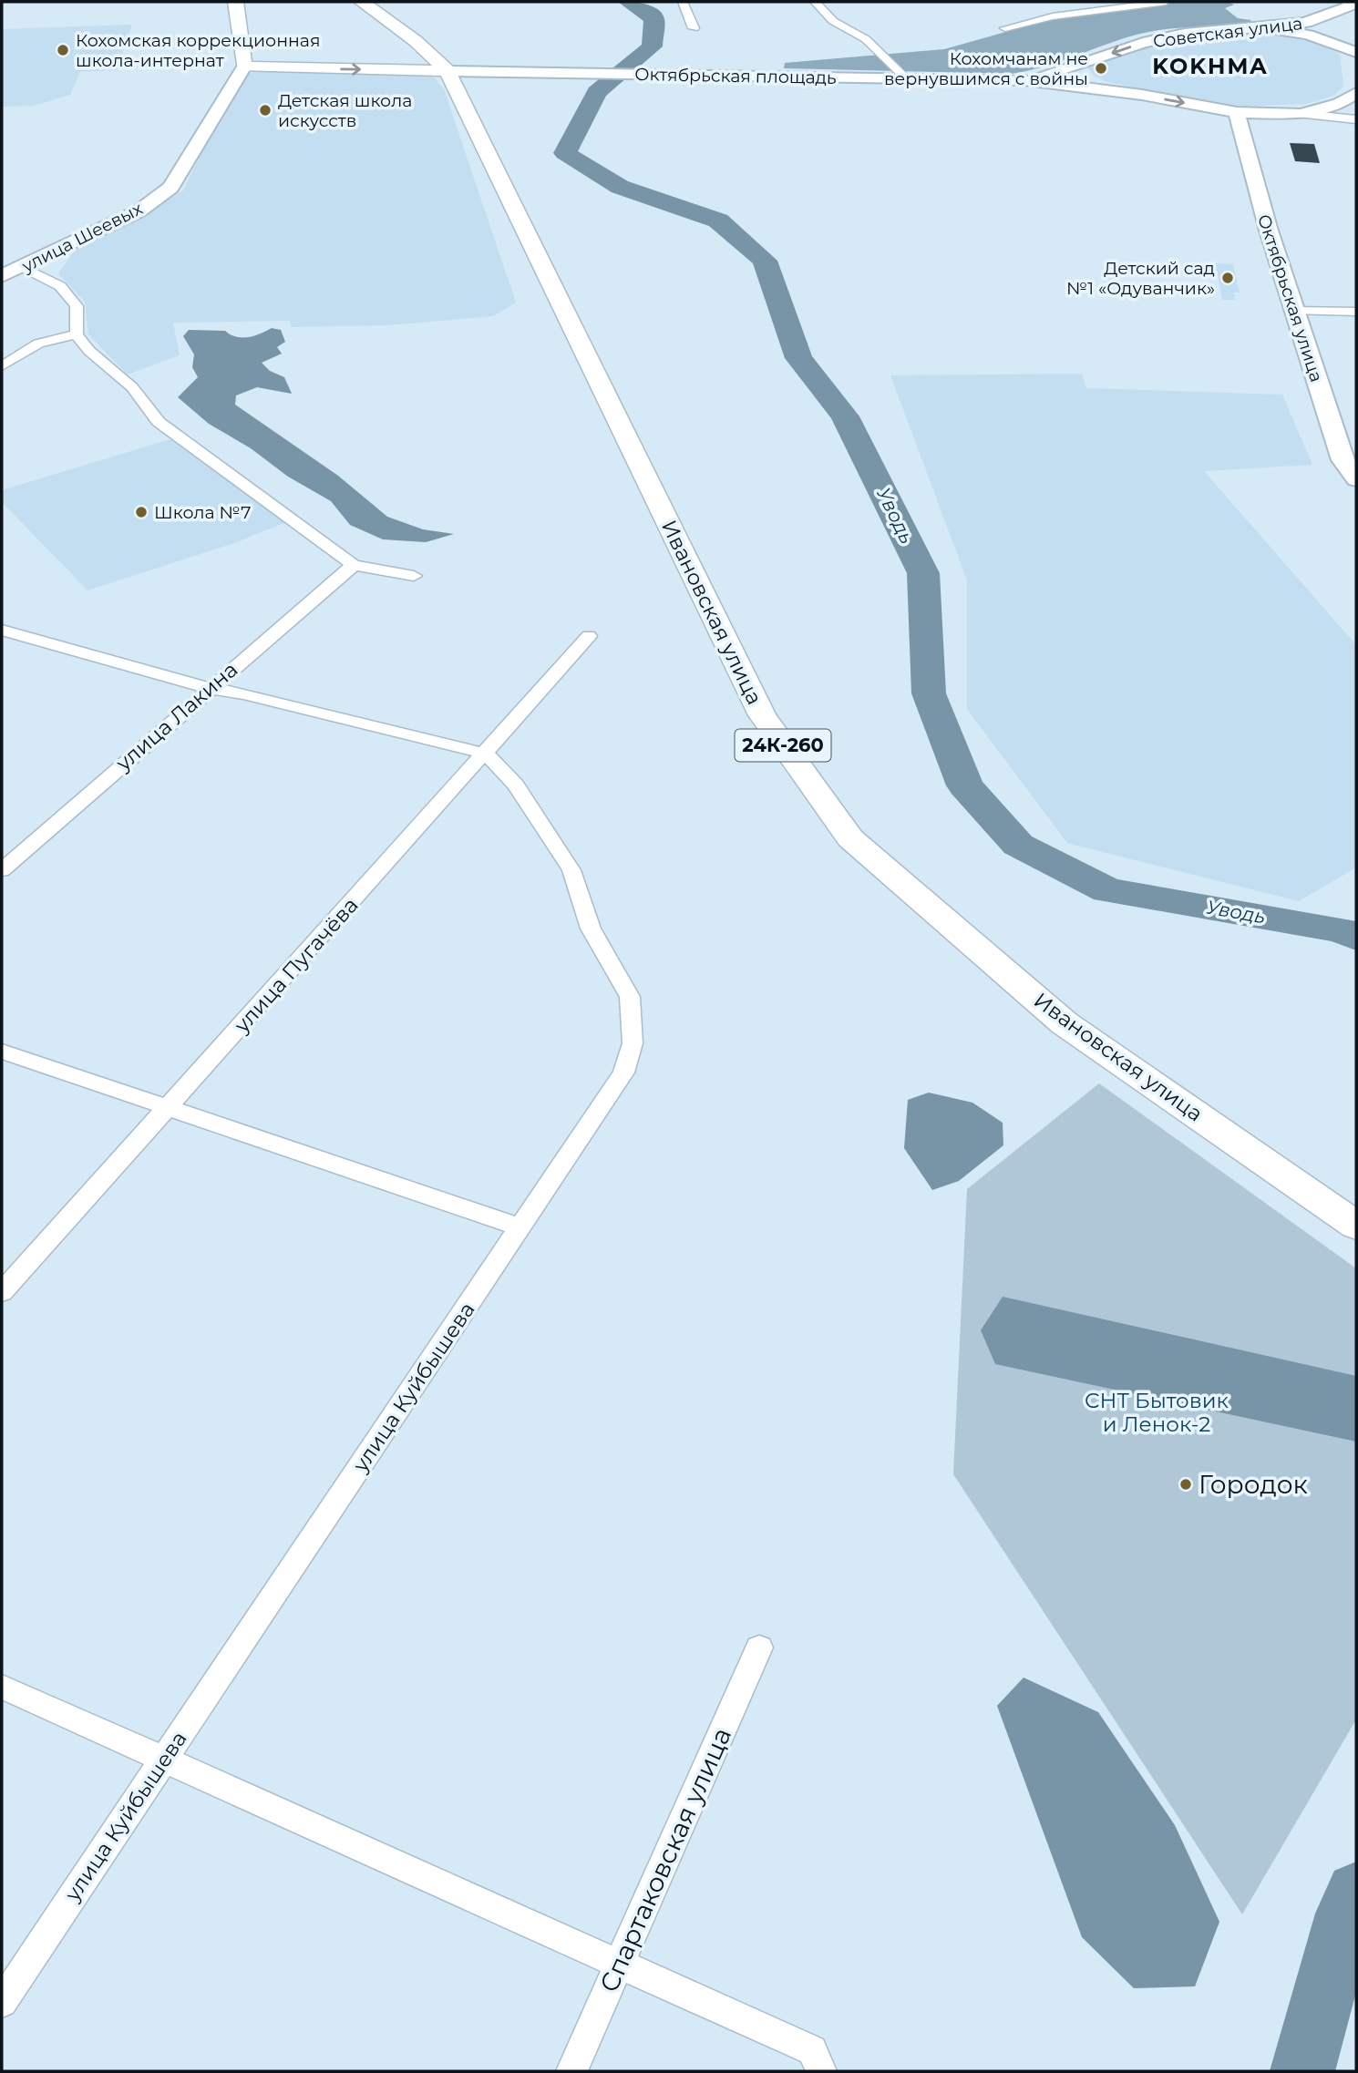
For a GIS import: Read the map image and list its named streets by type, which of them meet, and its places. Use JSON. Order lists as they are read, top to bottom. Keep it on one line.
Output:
{"streets":{"main road":["Советская улица","Октябрьская площадь","улица Шеевых","Октябрьская улица","Ивановская улица","24К-260"],"street":["улица Лакина","улица Пугачёва","улица Куйбышева","Спартаковская улица"]},"crossings":[["Советская улица","Октябрьская площадь"],["Октябрьская площадь","Ивановская улица"],["улица Пугачёва","улица Куйбышева"]],"districts":["KOKHMA"],"water":["Уводь"],"parks":["СНТ Бытовик и Ленок-2"],"places":["Кохомская коррекционная школа-интернат","Кохомчанам не вернувшимся с войны","Детская школа искусств","Детский сад №1 «Одуванчик»","Школа №7","Городок"]}
